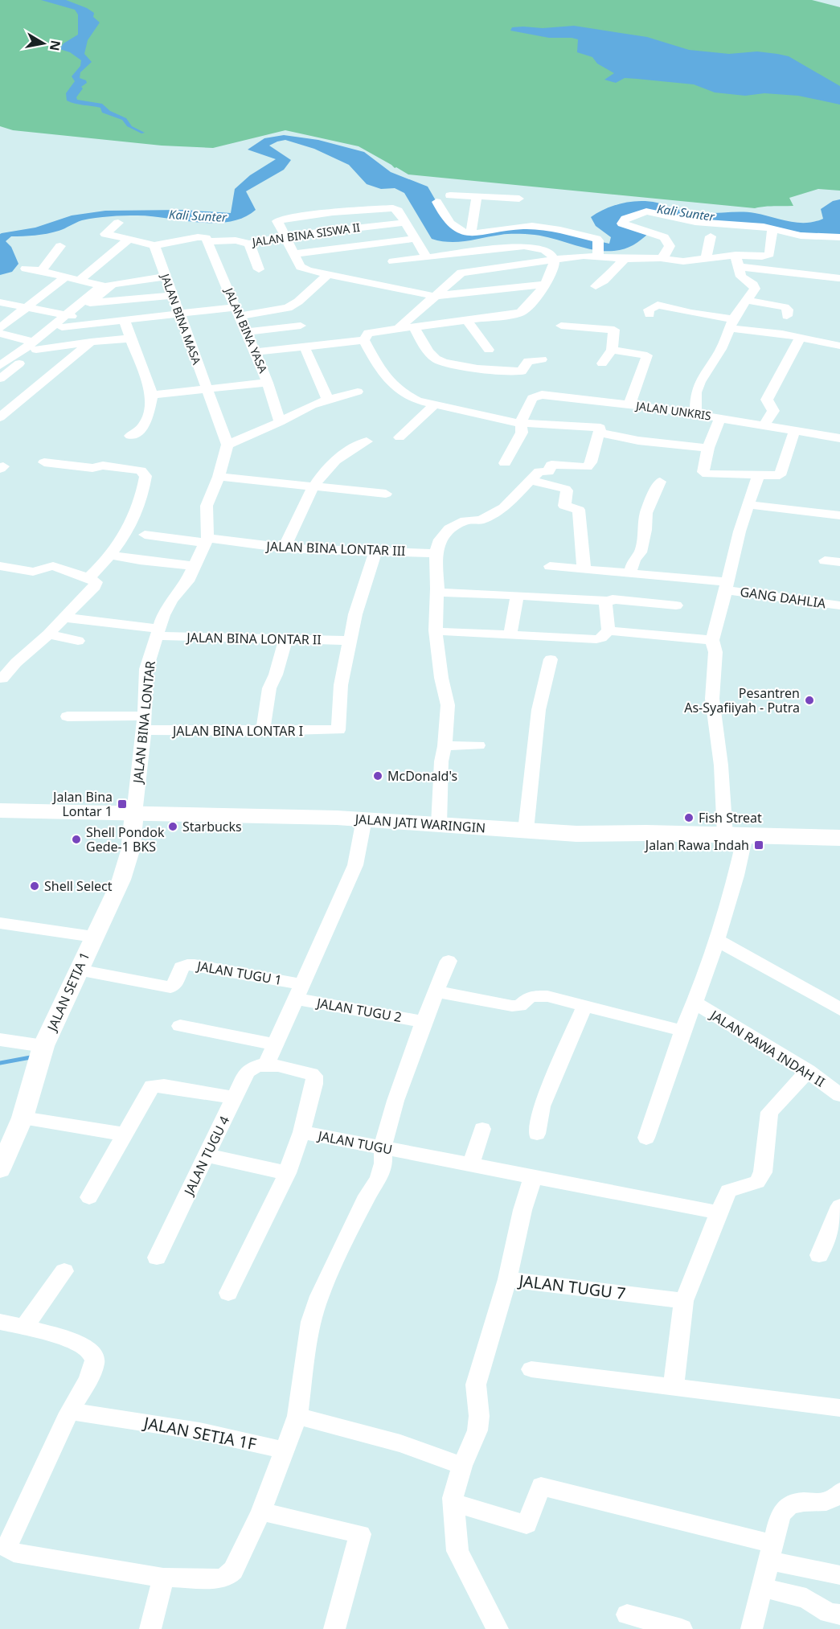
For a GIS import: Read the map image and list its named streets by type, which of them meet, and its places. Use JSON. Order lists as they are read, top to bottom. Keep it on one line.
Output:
{"streets":{"main road":["JALAN JATI WARINGIN"],"street":["JALAN BINA SISWA II","JALAN BINA MASA","JALAN BINA YASA","JALAN UNKRIS","JALAN BINA LONTAR III","GANG DAHLIA","JALAN BINA LONTAR II","JALAN BINA LONTAR","JALAN BINA LONTAR I","JALAN TUGU 1","JALAN SETIA 1","JALAN TUGU 2","JALAN RAWA INDAH II","JALAN TUGU","JALAN TUGU 4","JALAN TUGU 7","JALAN SETIA 1F"]},"crossings":[["JALAN BINA SISWA II","JALAN BINA YASA"],["JALAN BINA MASA","JALAN BINA LONTAR"],["JALAN BINA LONTAR III","JALAN BINA LONTAR"],["JALAN BINA LONTAR II","JALAN BINA LONTAR"],["JALAN BINA LONTAR II","JALAN BINA LONTAR I"],["JALAN BINA LONTAR","JALAN BINA LONTAR I"],["JALAN BINA LONTAR","JALAN JATI WARINGIN"],["JALAN BINA LONTAR","JALAN SETIA 1"],["JALAN JATI WARINGIN","JALAN SETIA 1"],["JALAN TUGU 1","JALAN SETIA 1"],["JALAN TUGU 1","JALAN TUGU 2"],["JALAN TUGU","JALAN TUGU 4"],["JALAN TUGU","JALAN TUGU 7"]],"water":["Kali Sunter"],"places":{"other":["Pesantren As-Syafiiyah - Putra","McDonald's","Fish Streat","Starbucks","Shell Pondok Gede-1 BKS","Shell Select"],"transit":["Jalan Bina Lontar 1","Jalan Rawa Indah"]},"north":"right"}
